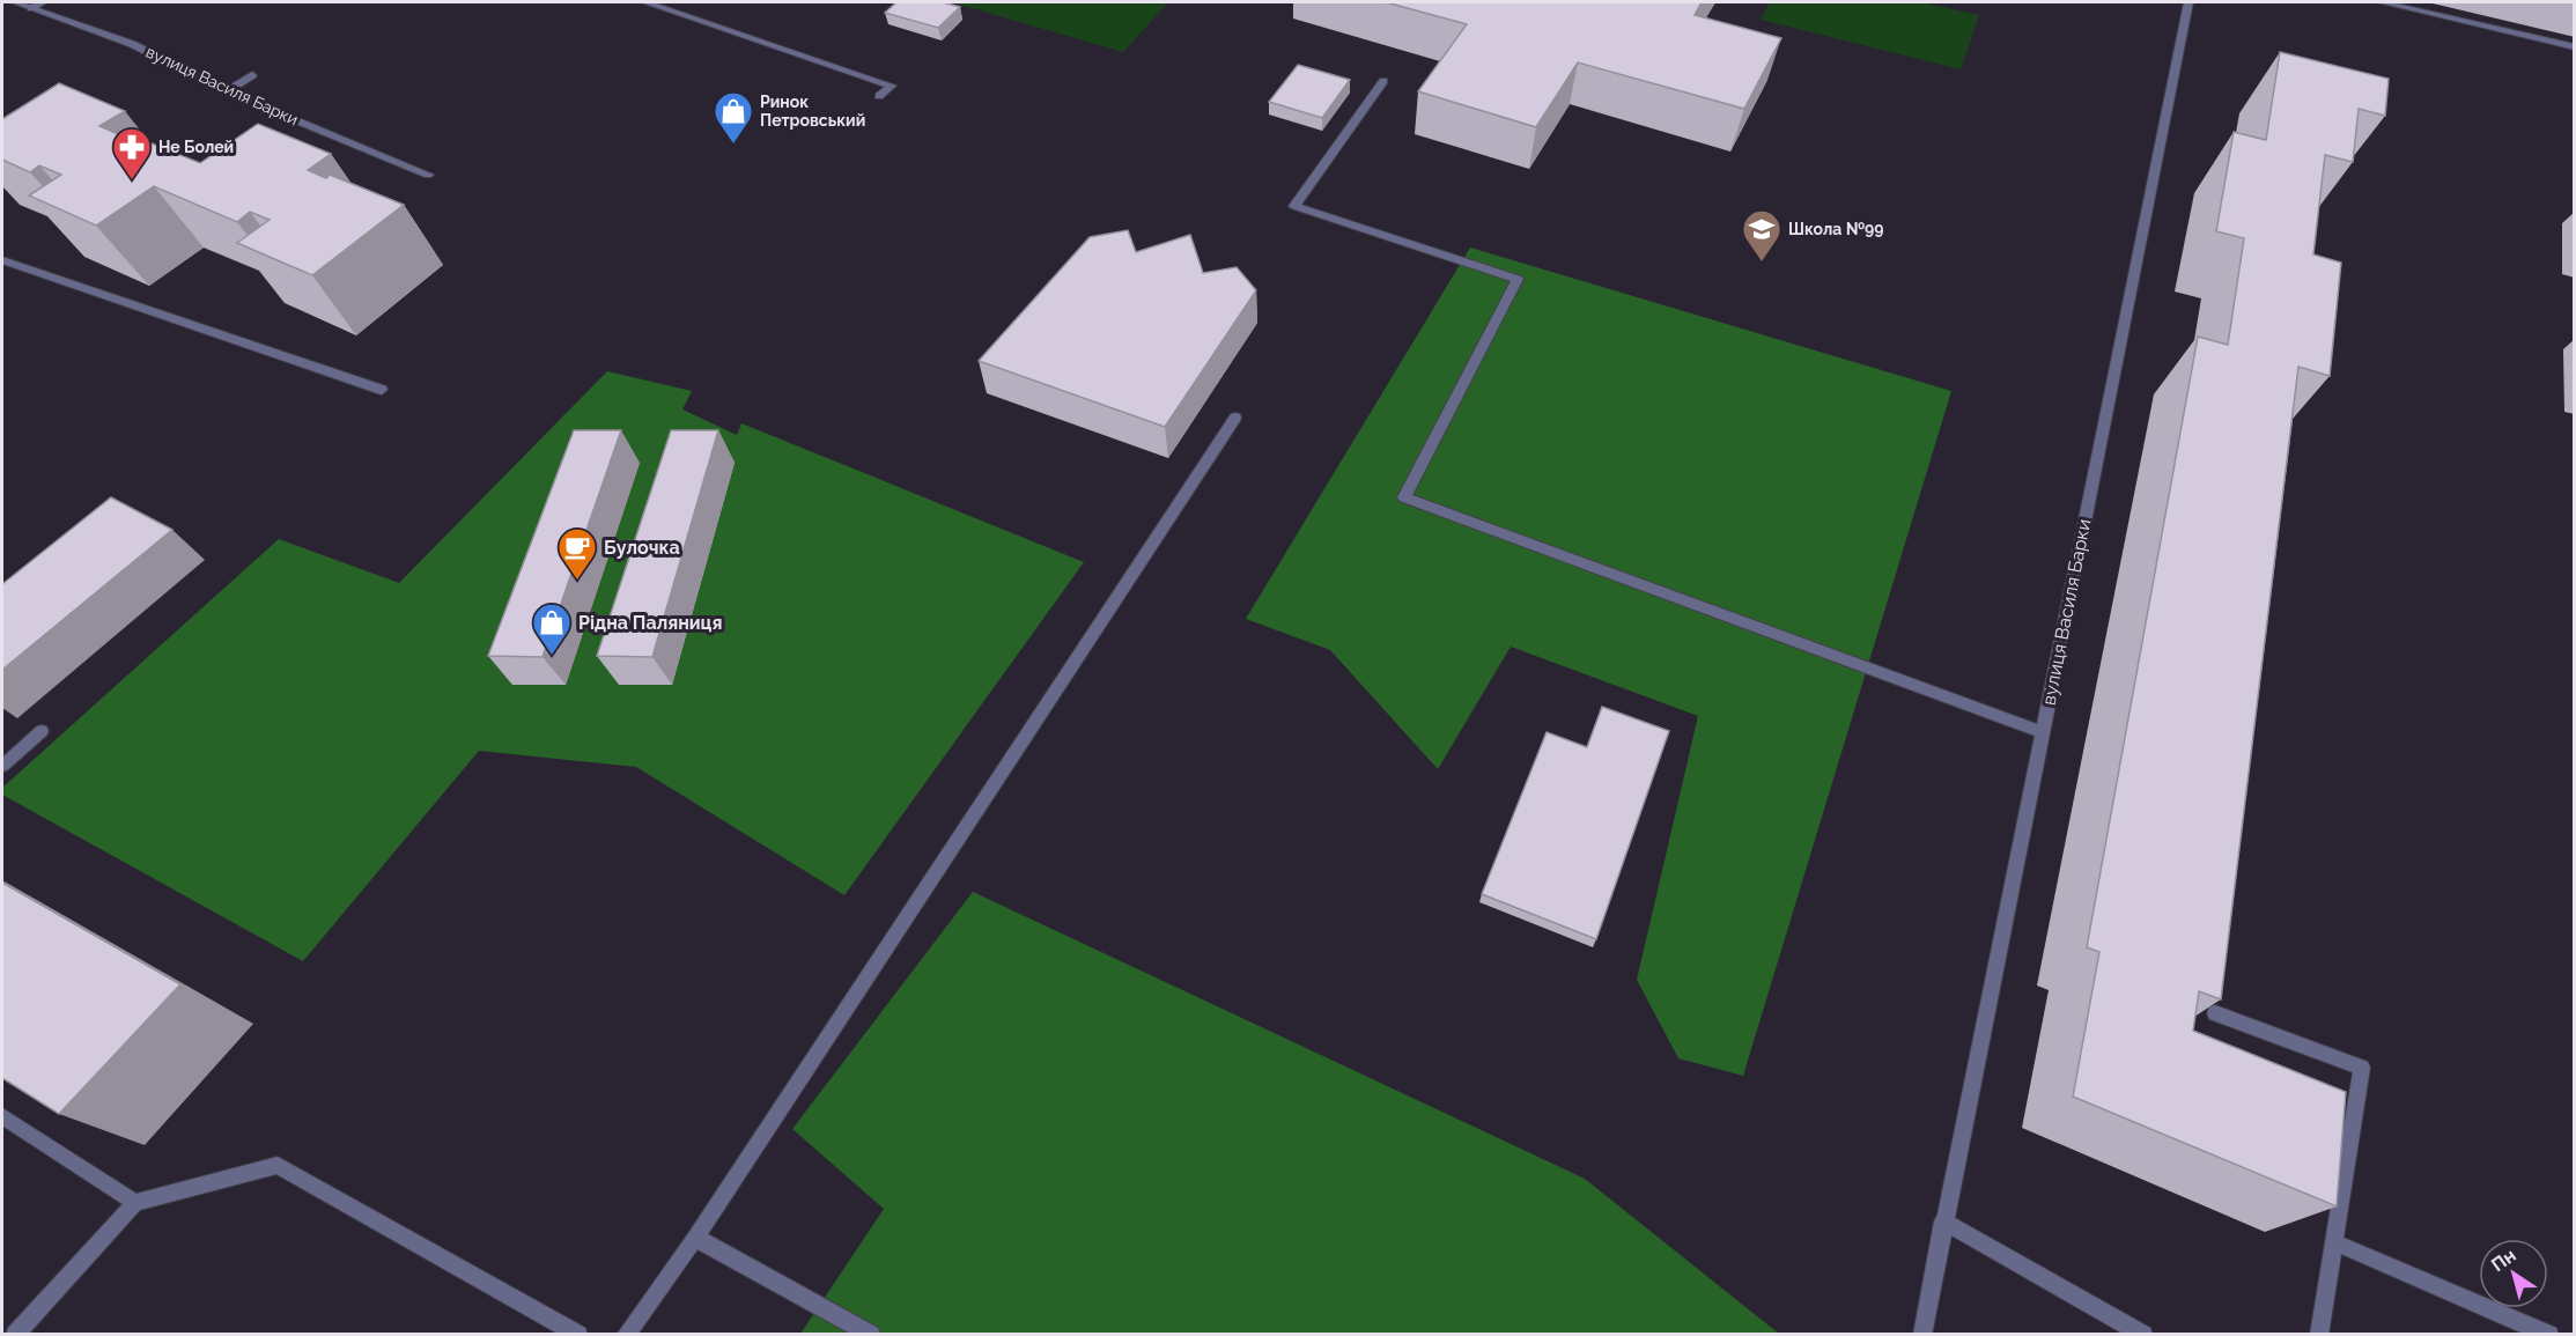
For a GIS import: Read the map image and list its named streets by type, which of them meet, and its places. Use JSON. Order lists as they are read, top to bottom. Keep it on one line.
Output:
{"streets":{"street":["вулиця Василя Барки"]},"places":{"shop":["Ринок Петровський","Рідна Паляниця"],"pharmacy":["Не Болей"],"school or university":["Школа №99"],"cafe":["Булочка"]},"north":"top left"}
